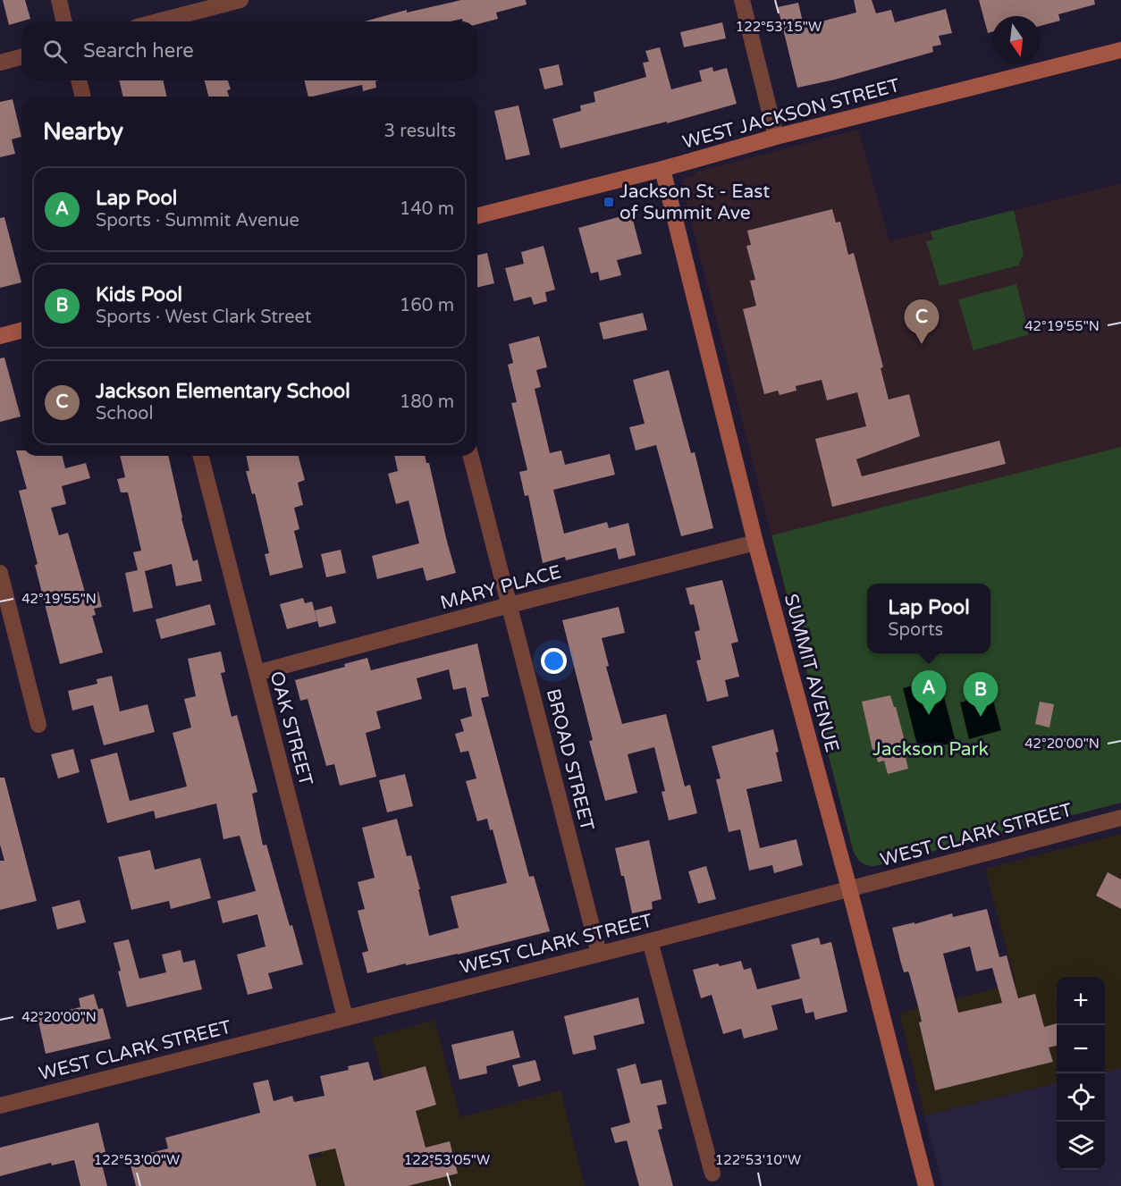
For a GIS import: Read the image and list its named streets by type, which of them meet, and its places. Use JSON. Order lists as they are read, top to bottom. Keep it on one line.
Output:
{"streets":{"street":["WEST JACKSON STREET","MARY PLACE","SUMMIT AVENUE","OAK STREET","BROAD STREET","WEST CLARK STREET"]},"crossings":[["WEST JACKSON STREET","SUMMIT AVENUE"],["MARY PLACE","SUMMIT AVENUE"],["MARY PLACE","OAK STREET"],["MARY PLACE","BROAD STREET"],["SUMMIT AVENUE","WEST CLARK STREET"],["OAK STREET","WEST CLARK STREET"],["BROAD STREET","WEST CLARK STREET"]],"parks":["Jackson Park"],"places":{"transit":["Jackson St - East of Summit Ave"]},"north":"bottom","page":{"search":"Search here","heading":["Nearby","3 results"],"list":[{"mark":"A","name":"Lap Pool","note":"Sports · Summit Avenue","value":"140 m"},{"mark":"B","name":"Kids Pool","note":"Sports · West Clark Street","value":"160 m"},{"mark":"C","name":"Jackson Elementary School","note":"School","value":"180 m"}],"pins":["C","A","B"],"popup":["Lap Pool","Sports"],"map_buttons":["+","−"]},"coordinates":["122°53'15\"W","42°19'55\"N","42°20'00\"N","122°53'00\"W","122°53'05\"W","122°53'10\"W"]}
